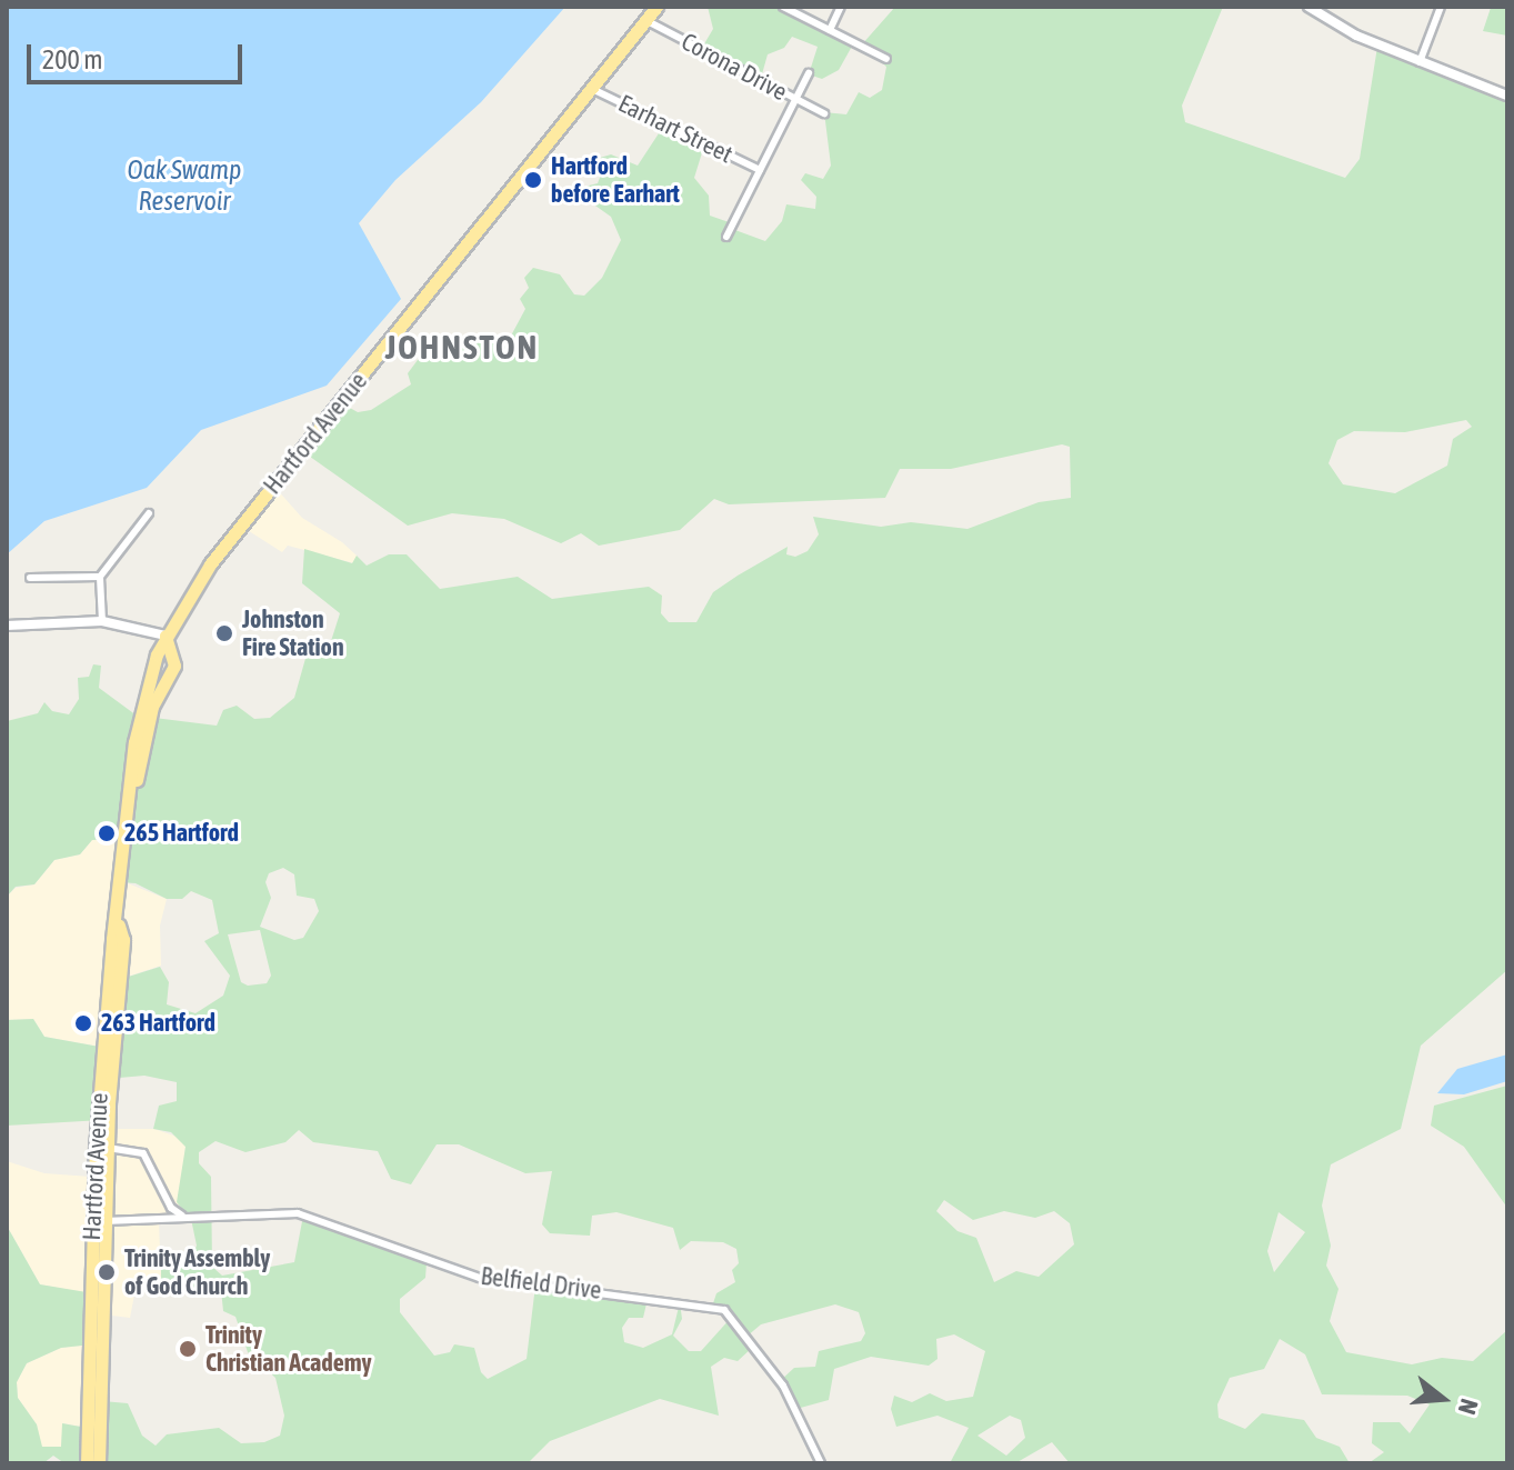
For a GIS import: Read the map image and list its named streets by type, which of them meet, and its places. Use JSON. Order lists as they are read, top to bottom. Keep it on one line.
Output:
{"streets":{"highway":["Hartford Avenue"],"street":["Corona Drive","Earhart Street","Belfield Drive"]},"crossings":[["Corona Drive","Hartford Avenue"],["Earhart Street","Hartford Avenue"],["Hartford Avenue","Belfield Drive"]],"districts":["JOHNSTON"],"water":["Oak Swamp Reservoir"],"places":["Hartford before Earhart","Johnston Fire Station","265 Hartford","263 Hartford","Trinity Assembly of God Church","Trinity Christian Academy"],"scale_bar":"200 m","north":"right"}
